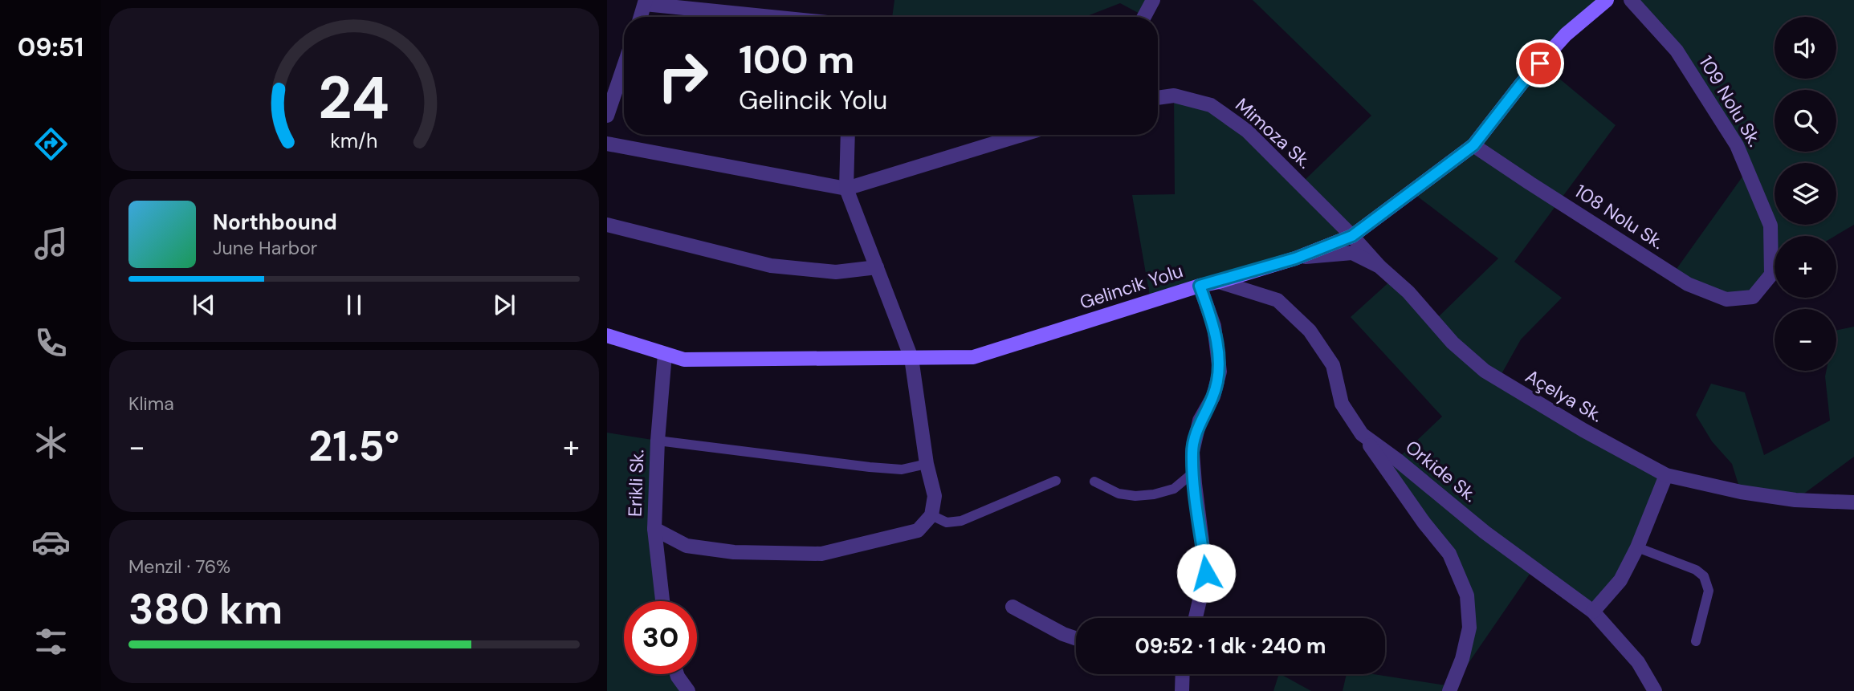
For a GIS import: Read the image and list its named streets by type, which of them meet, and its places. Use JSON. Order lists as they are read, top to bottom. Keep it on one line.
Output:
{"streets":{"main road":["Gelincik Yolu"],"street":["109 Nolu Sk.","Mimoza Sk.","108 Nolu Sk.","Açelya Sk.","Orkide Sk.","Erikli Sk."]},"crossings":[["109 Nolu Sk.","108 Nolu Sk."],["Mimoza Sk.","Gelincik Yolu"],["Mimoza Sk.","Açelya Sk."],["108 Nolu Sk.","Gelincik Yolu"],["Gelincik Yolu","Açelya Sk."],["Gelincik Yolu","Orkide Sk."],["Gelincik Yolu","Erikli Sk."]],"page":{"tabs":"09:51","map_buttons":["+","−"],"turn":["100 m","Gelincik Yolu"],"song":["Northbound","June Harbor"],"tile":["Klima",["Menzil · 76%","380 km"]],"heat":["−","21.5°","+"],"limit":"30","trip":"09:52 · 1 dk · 240 m","gauge":["24","km/h"]}}
